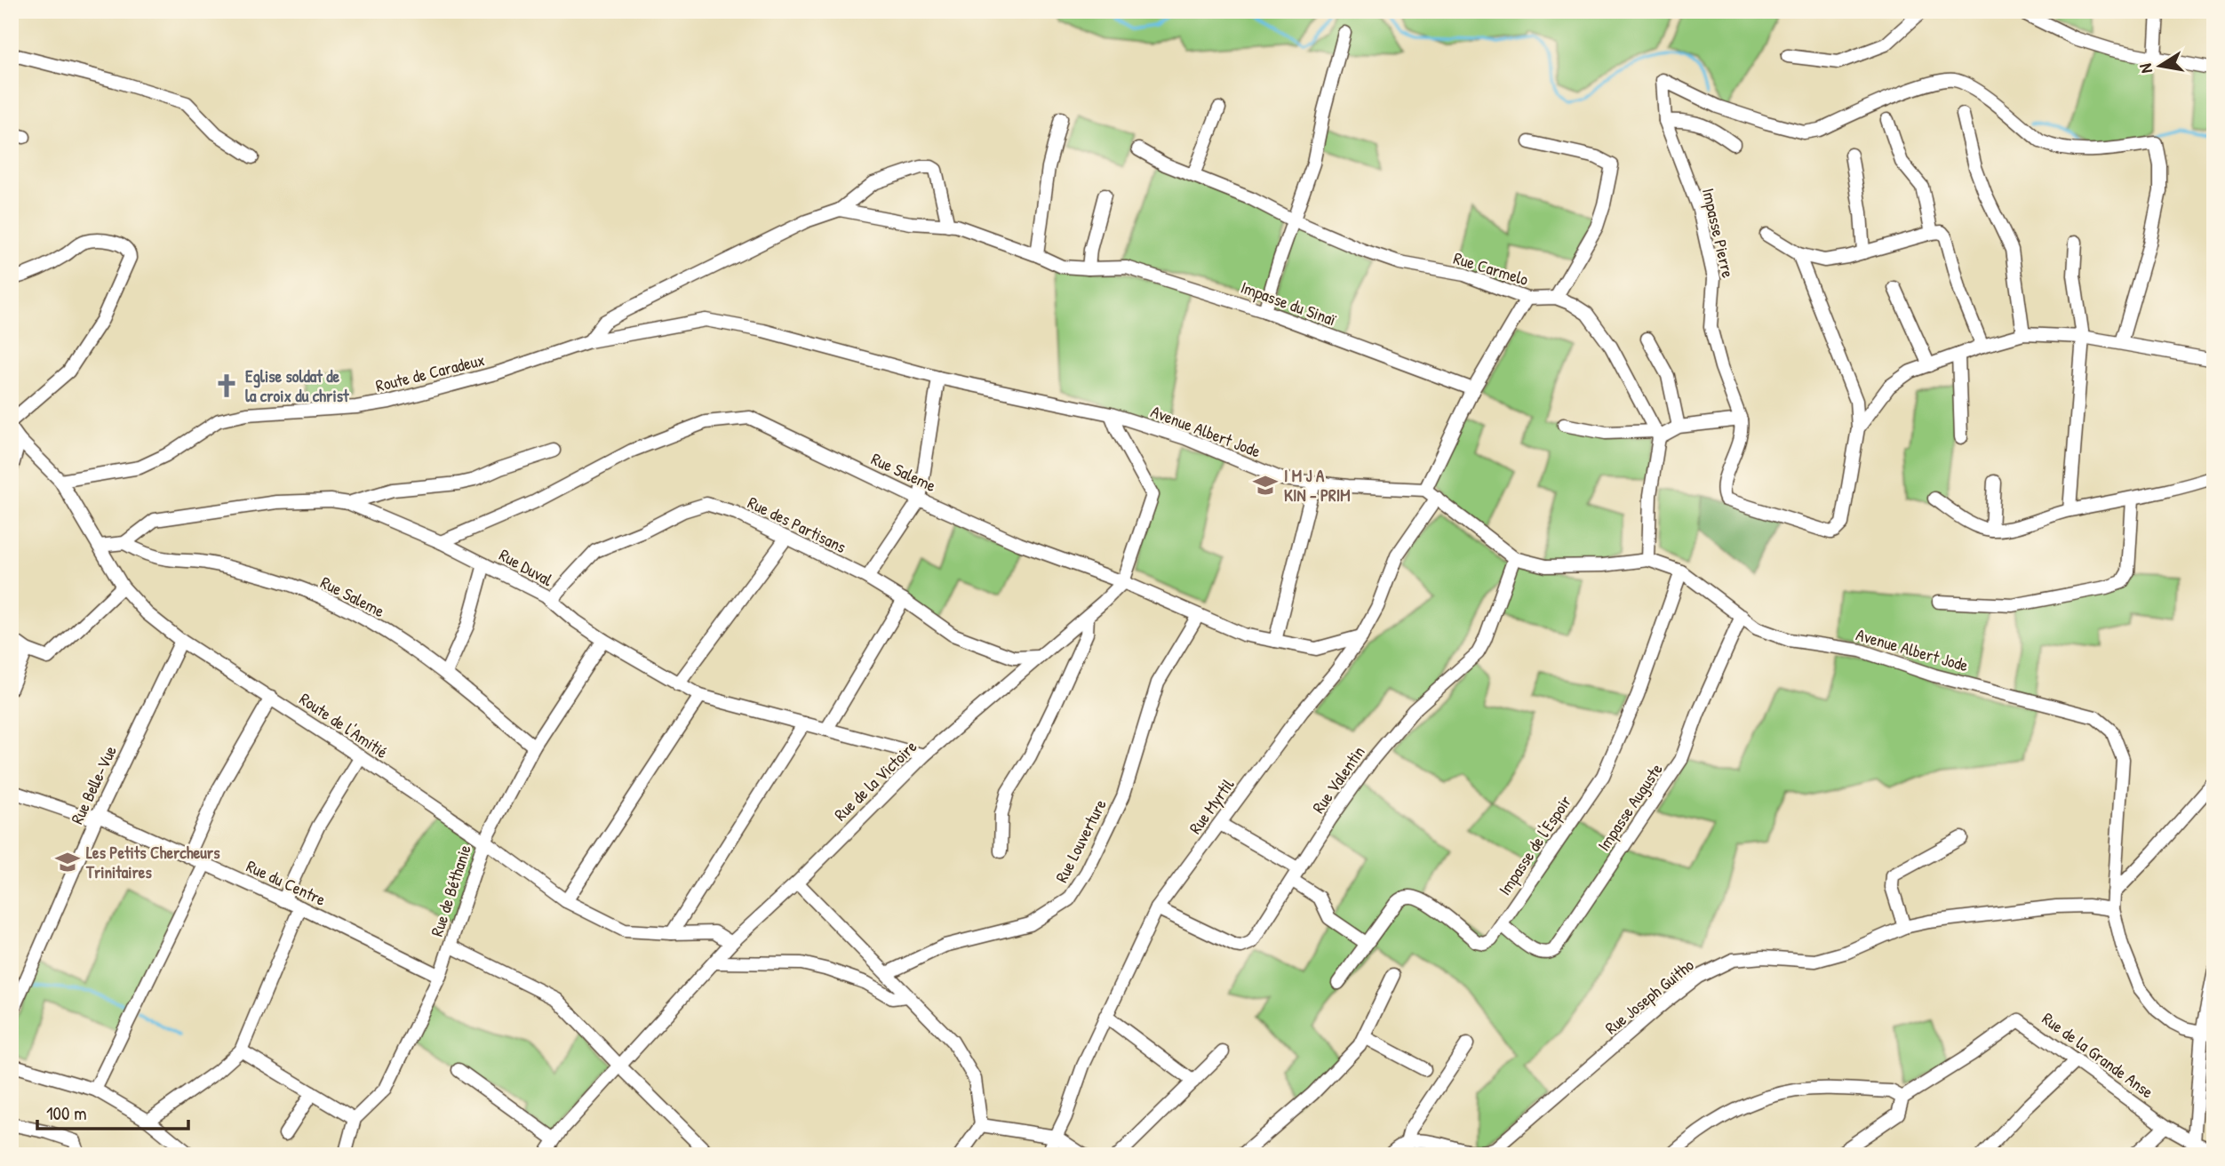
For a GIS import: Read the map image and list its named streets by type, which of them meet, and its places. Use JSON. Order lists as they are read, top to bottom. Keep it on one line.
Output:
{"streets":{"street":["Impasse Pierre","Rue Carmelo","Impasse du Sinaï","Route de Caradeux","Avenue Albert Jode","Rue Saleme","Rue des Partisans","Rue Duval","Route de l'Amitié","Rue Valentin","Rue de la Victoire","Rue Belle-Vue","Rue Myrtil","Impasse Auguste","Rue Louverture","Impasse de l'Espoir","Rue du Centre","Rue de Béthanie","Rue Joseph Guitho","Rue de la Grande Anse"]},"crossings":[["Route de Caradeux","Avenue Albert Jode"],["Route de Caradeux","Route de l'Amitié"],["Avenue Albert Jode","Rue Valentin"],["Avenue Albert Jode","Rue de la Victoire"],["Avenue Albert Jode","Rue Myrtil"],["Avenue Albert Jode","Impasse Auguste"],["Avenue Albert Jode","Impasse de l'Espoir"],["Rue Saleme","Rue Duval"],["Rue Saleme","Rue de la Victoire"],["Rue Saleme","Rue Myrtil"],["Rue Saleme","Rue Louverture"],["Rue Saleme","Rue de Béthanie"],["Rue des Partisans","Rue Duval"],["Rue des Partisans","Rue de la Victoire"],["Rue Duval","Rue de la Victoire"],["Rue Duval","Rue de Béthanie"],["Route de l'Amitié","Rue de la Victoire"],["Route de l'Amitié","Rue Belle-Vue"],["Route de l'Amitié","Rue de Béthanie"],["Rue Valentin","Rue Myrtil"],["Rue Belle-Vue","Rue du Centre"],["Impasse Auguste","Impasse de l'Espoir"],["Rue du Centre","Rue de Béthanie"]],"places":{"church":["Eglise soldat de la croix du christ"],"school or university":["I M J A KIN - PRIM","Les Petits Chercheurs Trinitaires"]},"scale_bar":"100 m","north":"left"}
